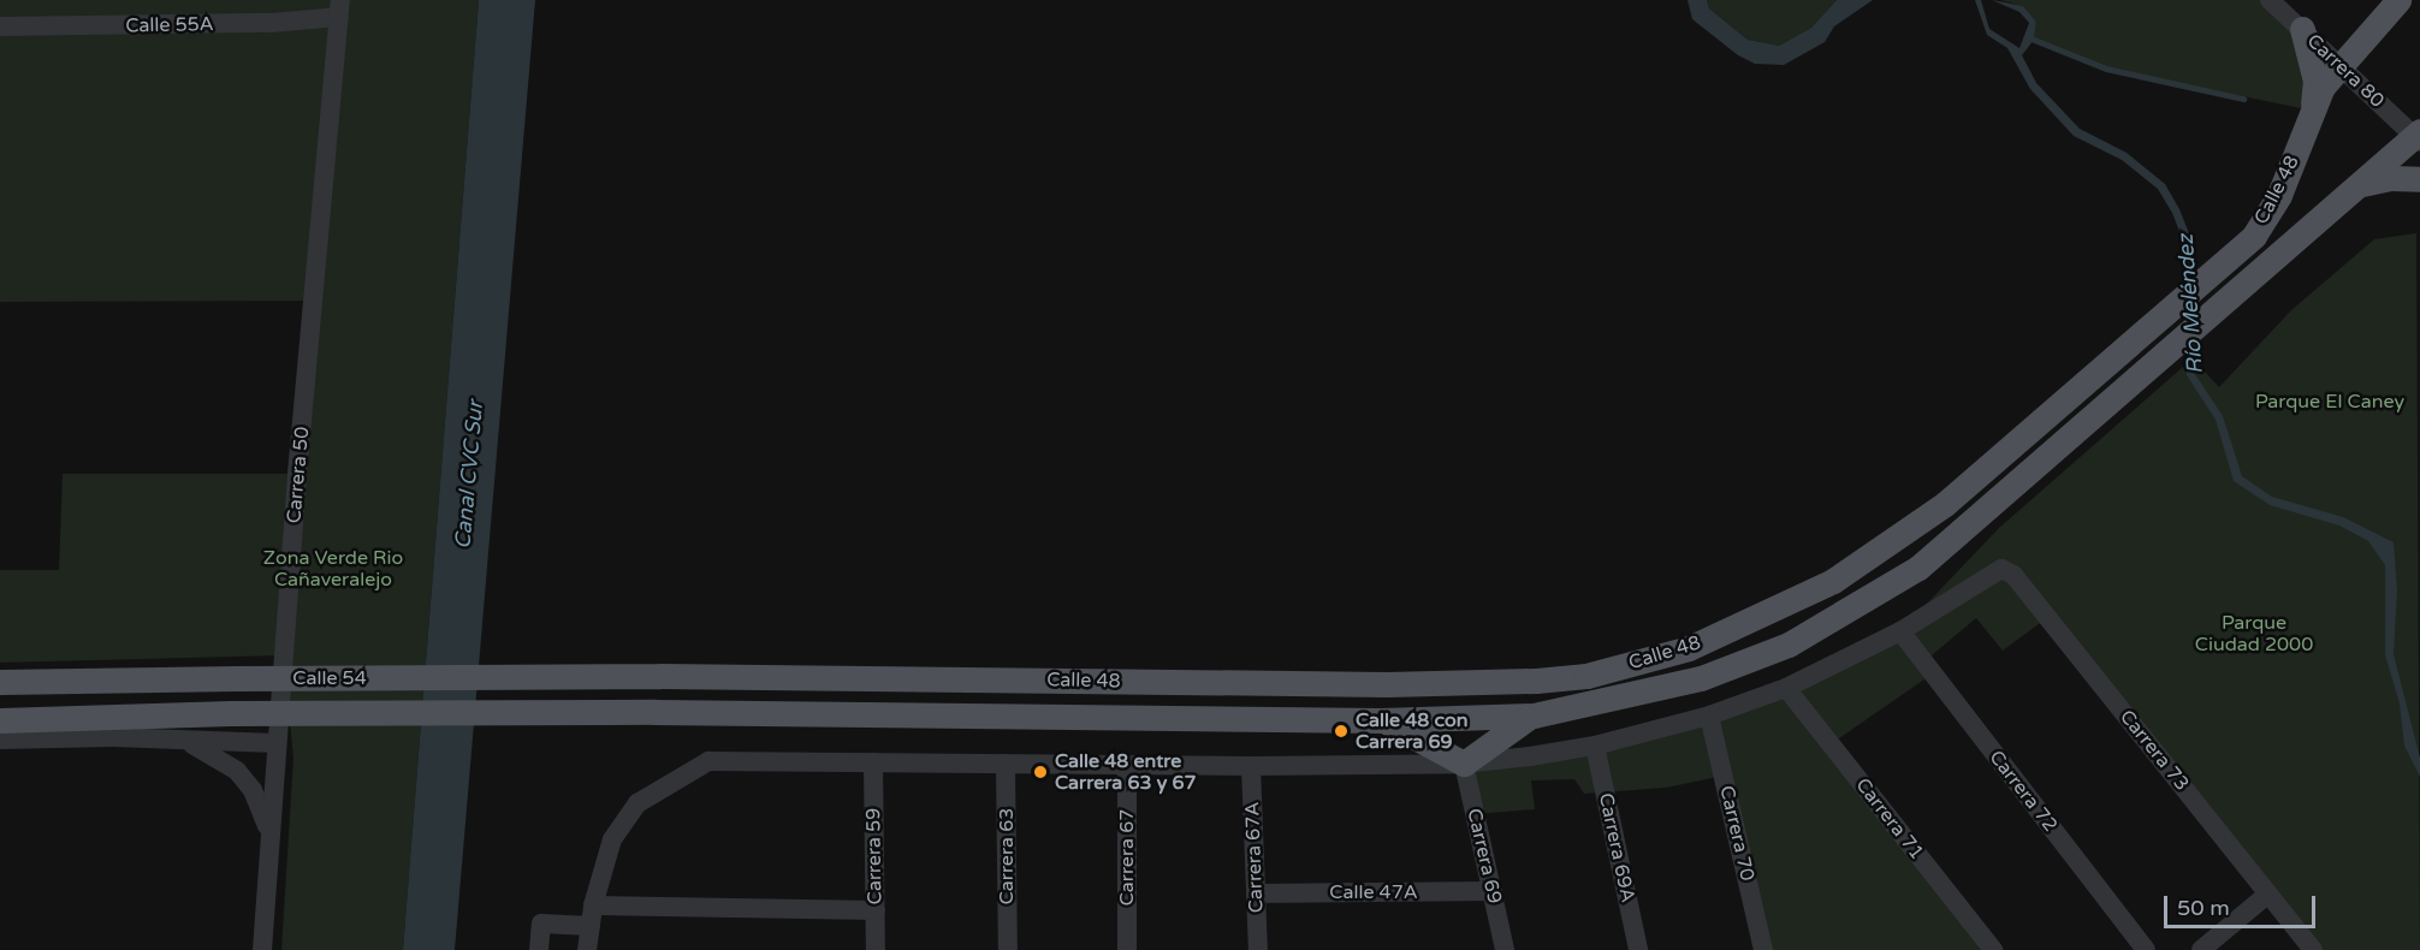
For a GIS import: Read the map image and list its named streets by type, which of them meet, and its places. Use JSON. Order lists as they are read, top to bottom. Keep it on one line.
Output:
{"streets":{"main road":["Calle 48","Calle 54"],"street":["Calle 55A","Carrera 80","Carrera 50","Carrera 73","Carrera 72","Carrera 71","Carrera 70","Carrera 69A","Carrera 59","Carrera 63","Carrera 69","Carrera 67","Carrera 67A","Calle 47A"]},"crossings":[["Calle 55A","Carrera 50"],["Carrera 80","Calle 48"],["Calle 48","Calle 54"],["Carrera 73","Carrera 72"],["Carrera 69","Calle 47A"],["Carrera 67A","Calle 47A"]],"water":["Río Meléndez","Canal CVC Sur"],"parks":["Parque El Caney","Zona Verde Rio Cañaveralejo","Parque Ciudad 2000"],"places":["Calle 48 con Carrera 69","Calle 48 entre Carrera 63 y 67"],"scale_bar":"50 m"}
